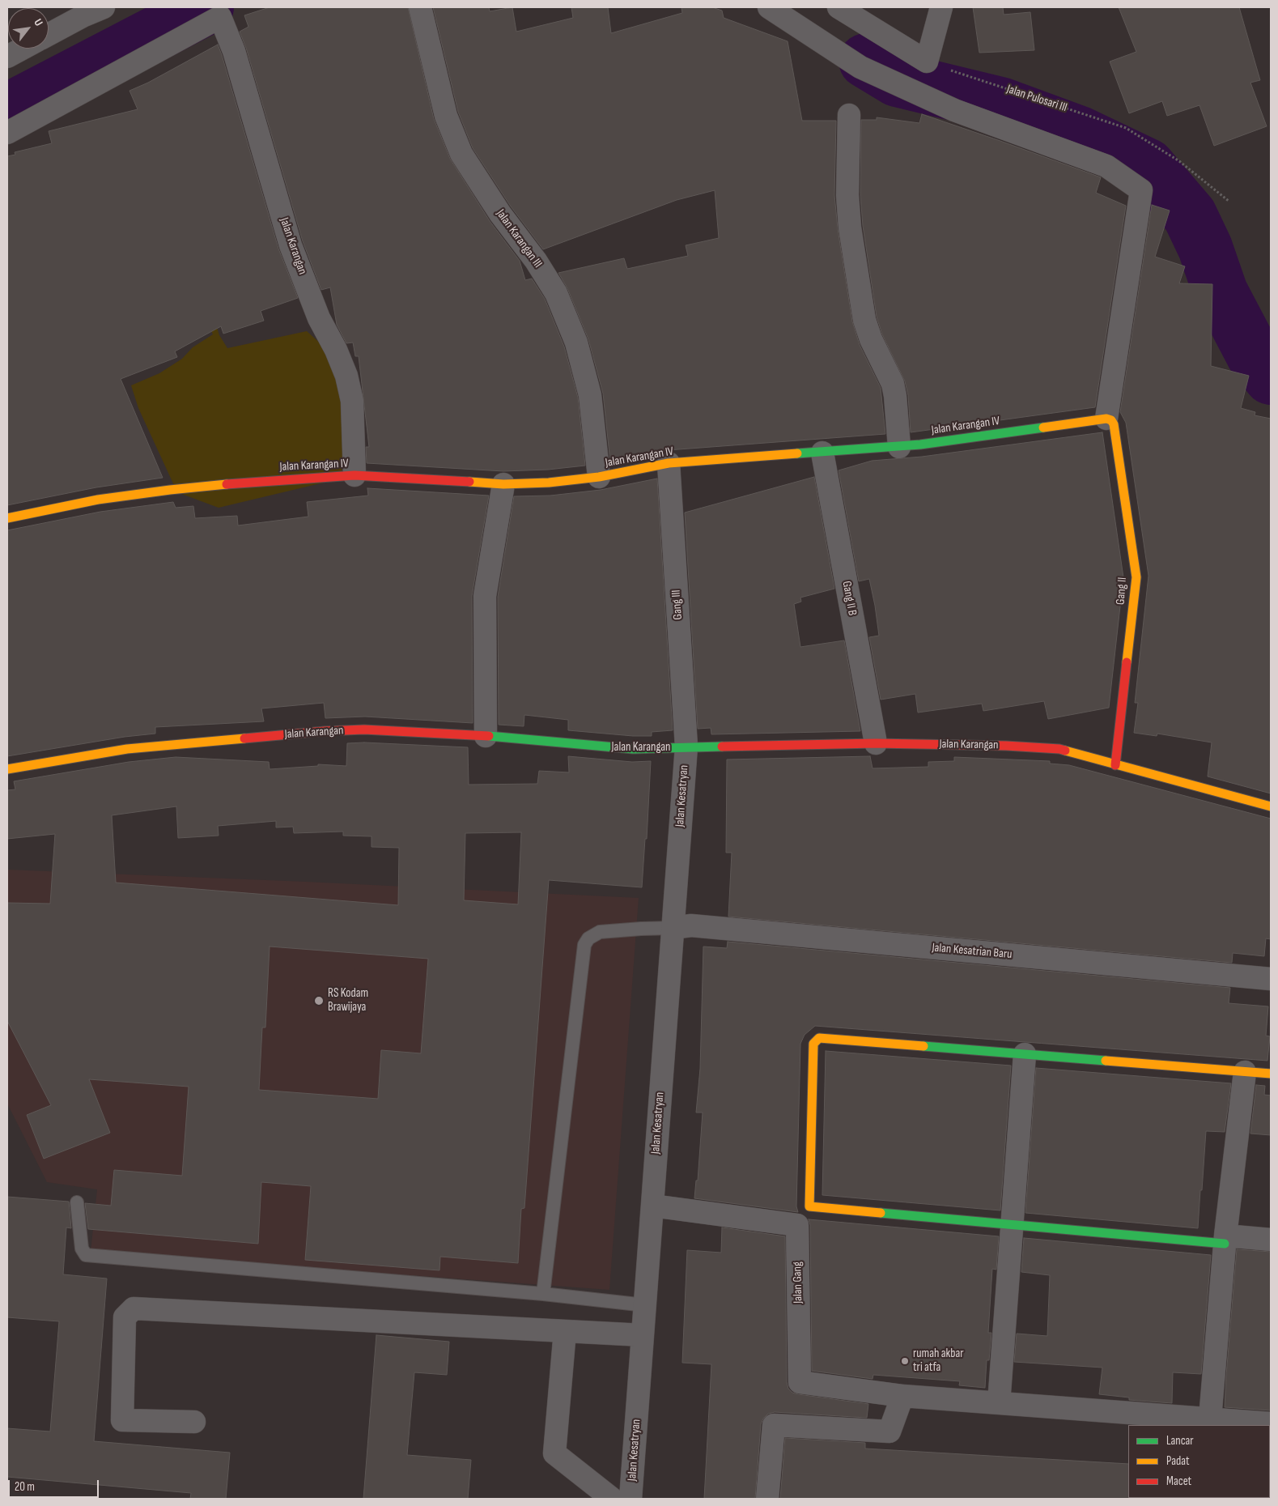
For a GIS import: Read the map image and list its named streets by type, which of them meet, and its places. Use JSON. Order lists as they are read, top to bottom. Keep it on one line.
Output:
{"streets":{"street":["Jalan Karangan III","Jalan Karangan","Jalan Karangan IV","Gang II","Gang II B","Gang III","Jalan Kesatryan","Jalan Kesatrian Baru","Jalan Gang"],"path":["Jalan Pulosari III"]},"crossings":[["Jalan Karangan III","Jalan Karangan IV"],["Jalan Karangan","Jalan Karangan IV"],["Jalan Karangan","Gang II"],["Jalan Karangan","Gang II B"],["Jalan Karangan","Gang III"],["Jalan Karangan","Jalan Kesatryan"],["Jalan Karangan IV","Gang II"],["Jalan Karangan IV","Gang II B"],["Jalan Karangan IV","Gang III"],["Gang III","Jalan Kesatryan"],["Jalan Kesatryan","Jalan Kesatrian Baru"],["Jalan Kesatryan","Jalan Gang"]],"places":["RS Kodam Brawijaya","rumah akbar tri atfa"],"legend":["Lancar","Padat","Macet"],"scale_bar":"20 m","north":"top right"}
